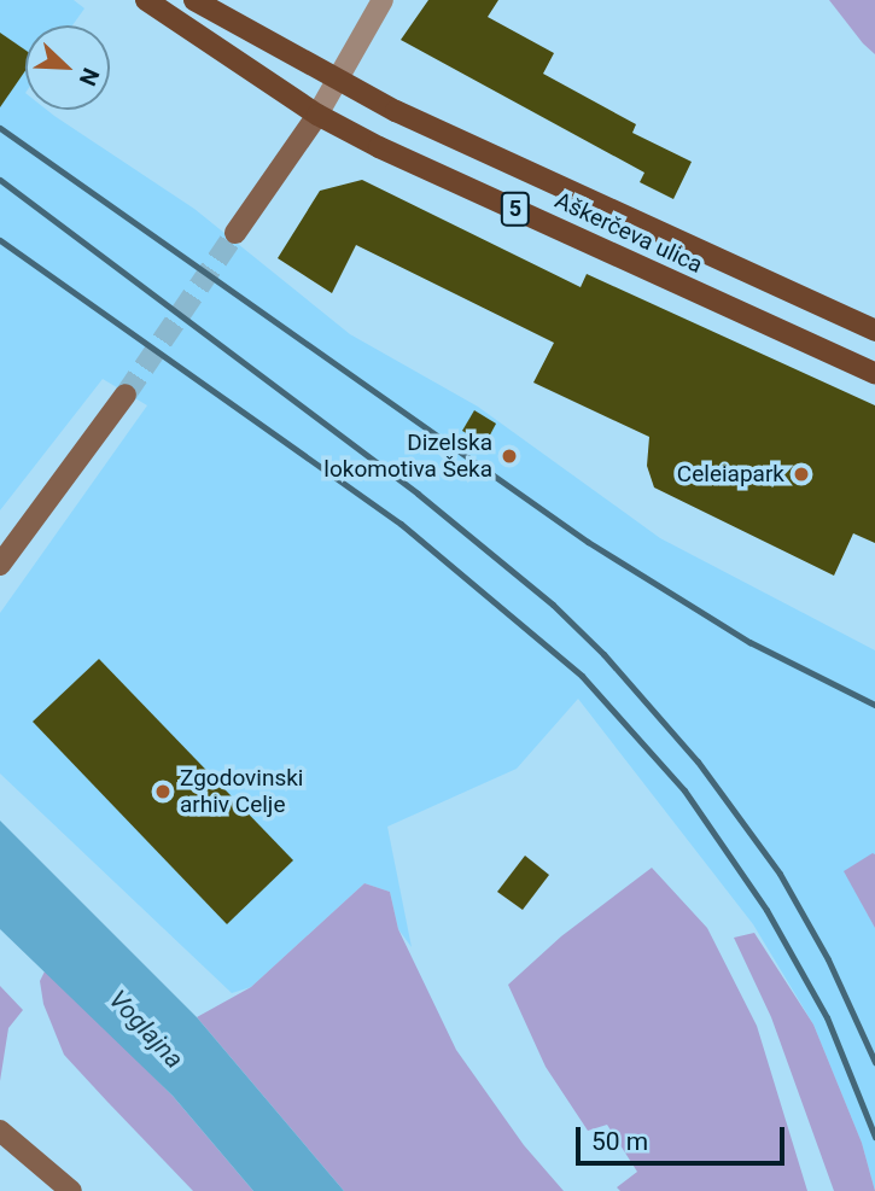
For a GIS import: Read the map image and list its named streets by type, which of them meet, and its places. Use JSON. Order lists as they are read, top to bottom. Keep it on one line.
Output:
{"streets":{"main road":["5","Aškerčeva ulica"]},"crossings":[["5","Aškerčeva ulica"]],"water":["Voglajna"],"places":["Dizelska lokomotiva Šeka","Celeiapark","Zgodovinski arhiv Celje"],"scale_bar":"50 m","north":"bottom right"}
